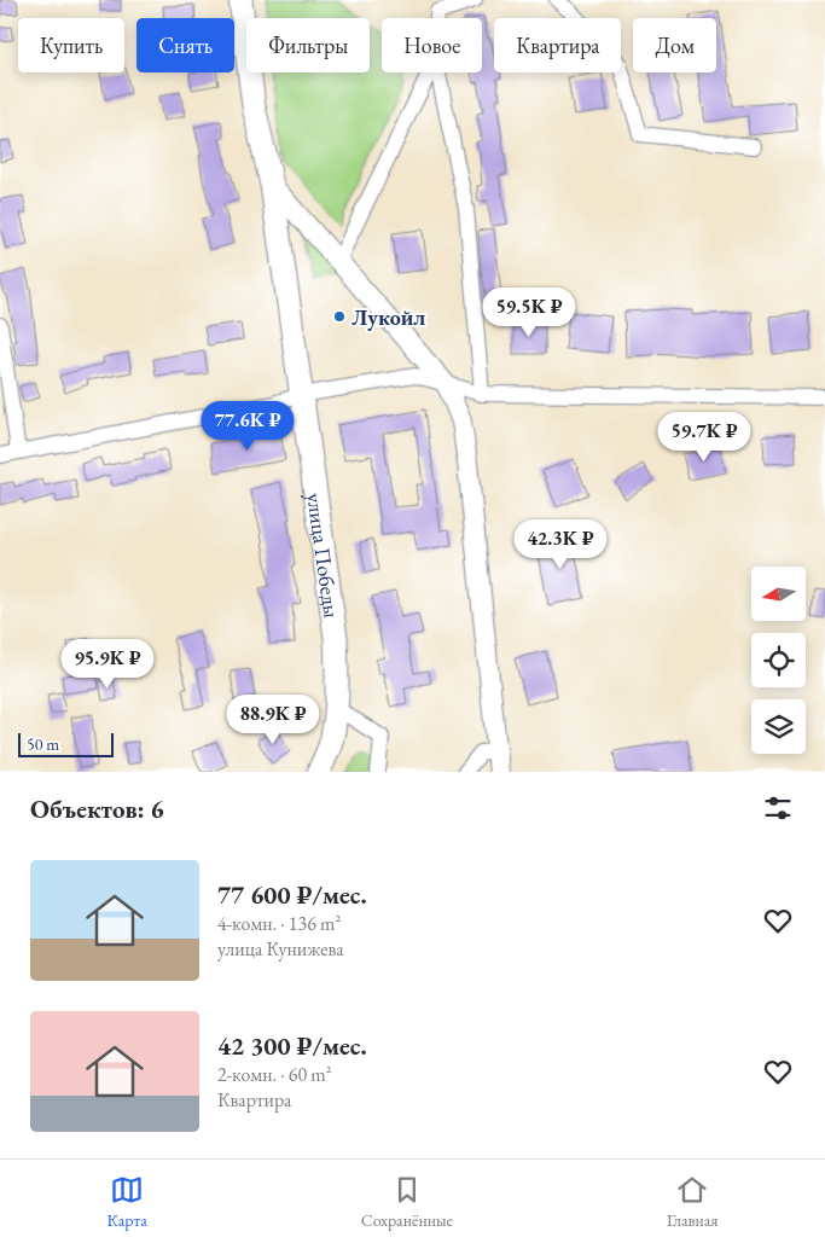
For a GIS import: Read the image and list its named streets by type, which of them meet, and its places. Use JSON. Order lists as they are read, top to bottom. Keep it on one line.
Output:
{"streets":{"highway":["улица Победы"]},"places":["Лукойл"],"scale_bar":"50 m","north":"left","page":{"chip":["Купить","Снять","Фильтры","Новое","Квартира","Дом"],"price":["59.5K ₽","77.6K ₽","59.7K ₽","42.3K ₽","95.9K ₽","88.9K ₽"],"scale":"50 m","heading":"Объектов: 6","list":[{"name":"77 600 ₽/мес.","note":"4-комн. · 136 m² · улица Кунижева"},{"name":"42 300 ₽/мес.","note":"2-комн. · 60 m² · Квартира"}],"tabs":["Карта","Сохранённые","Главная"]}}
